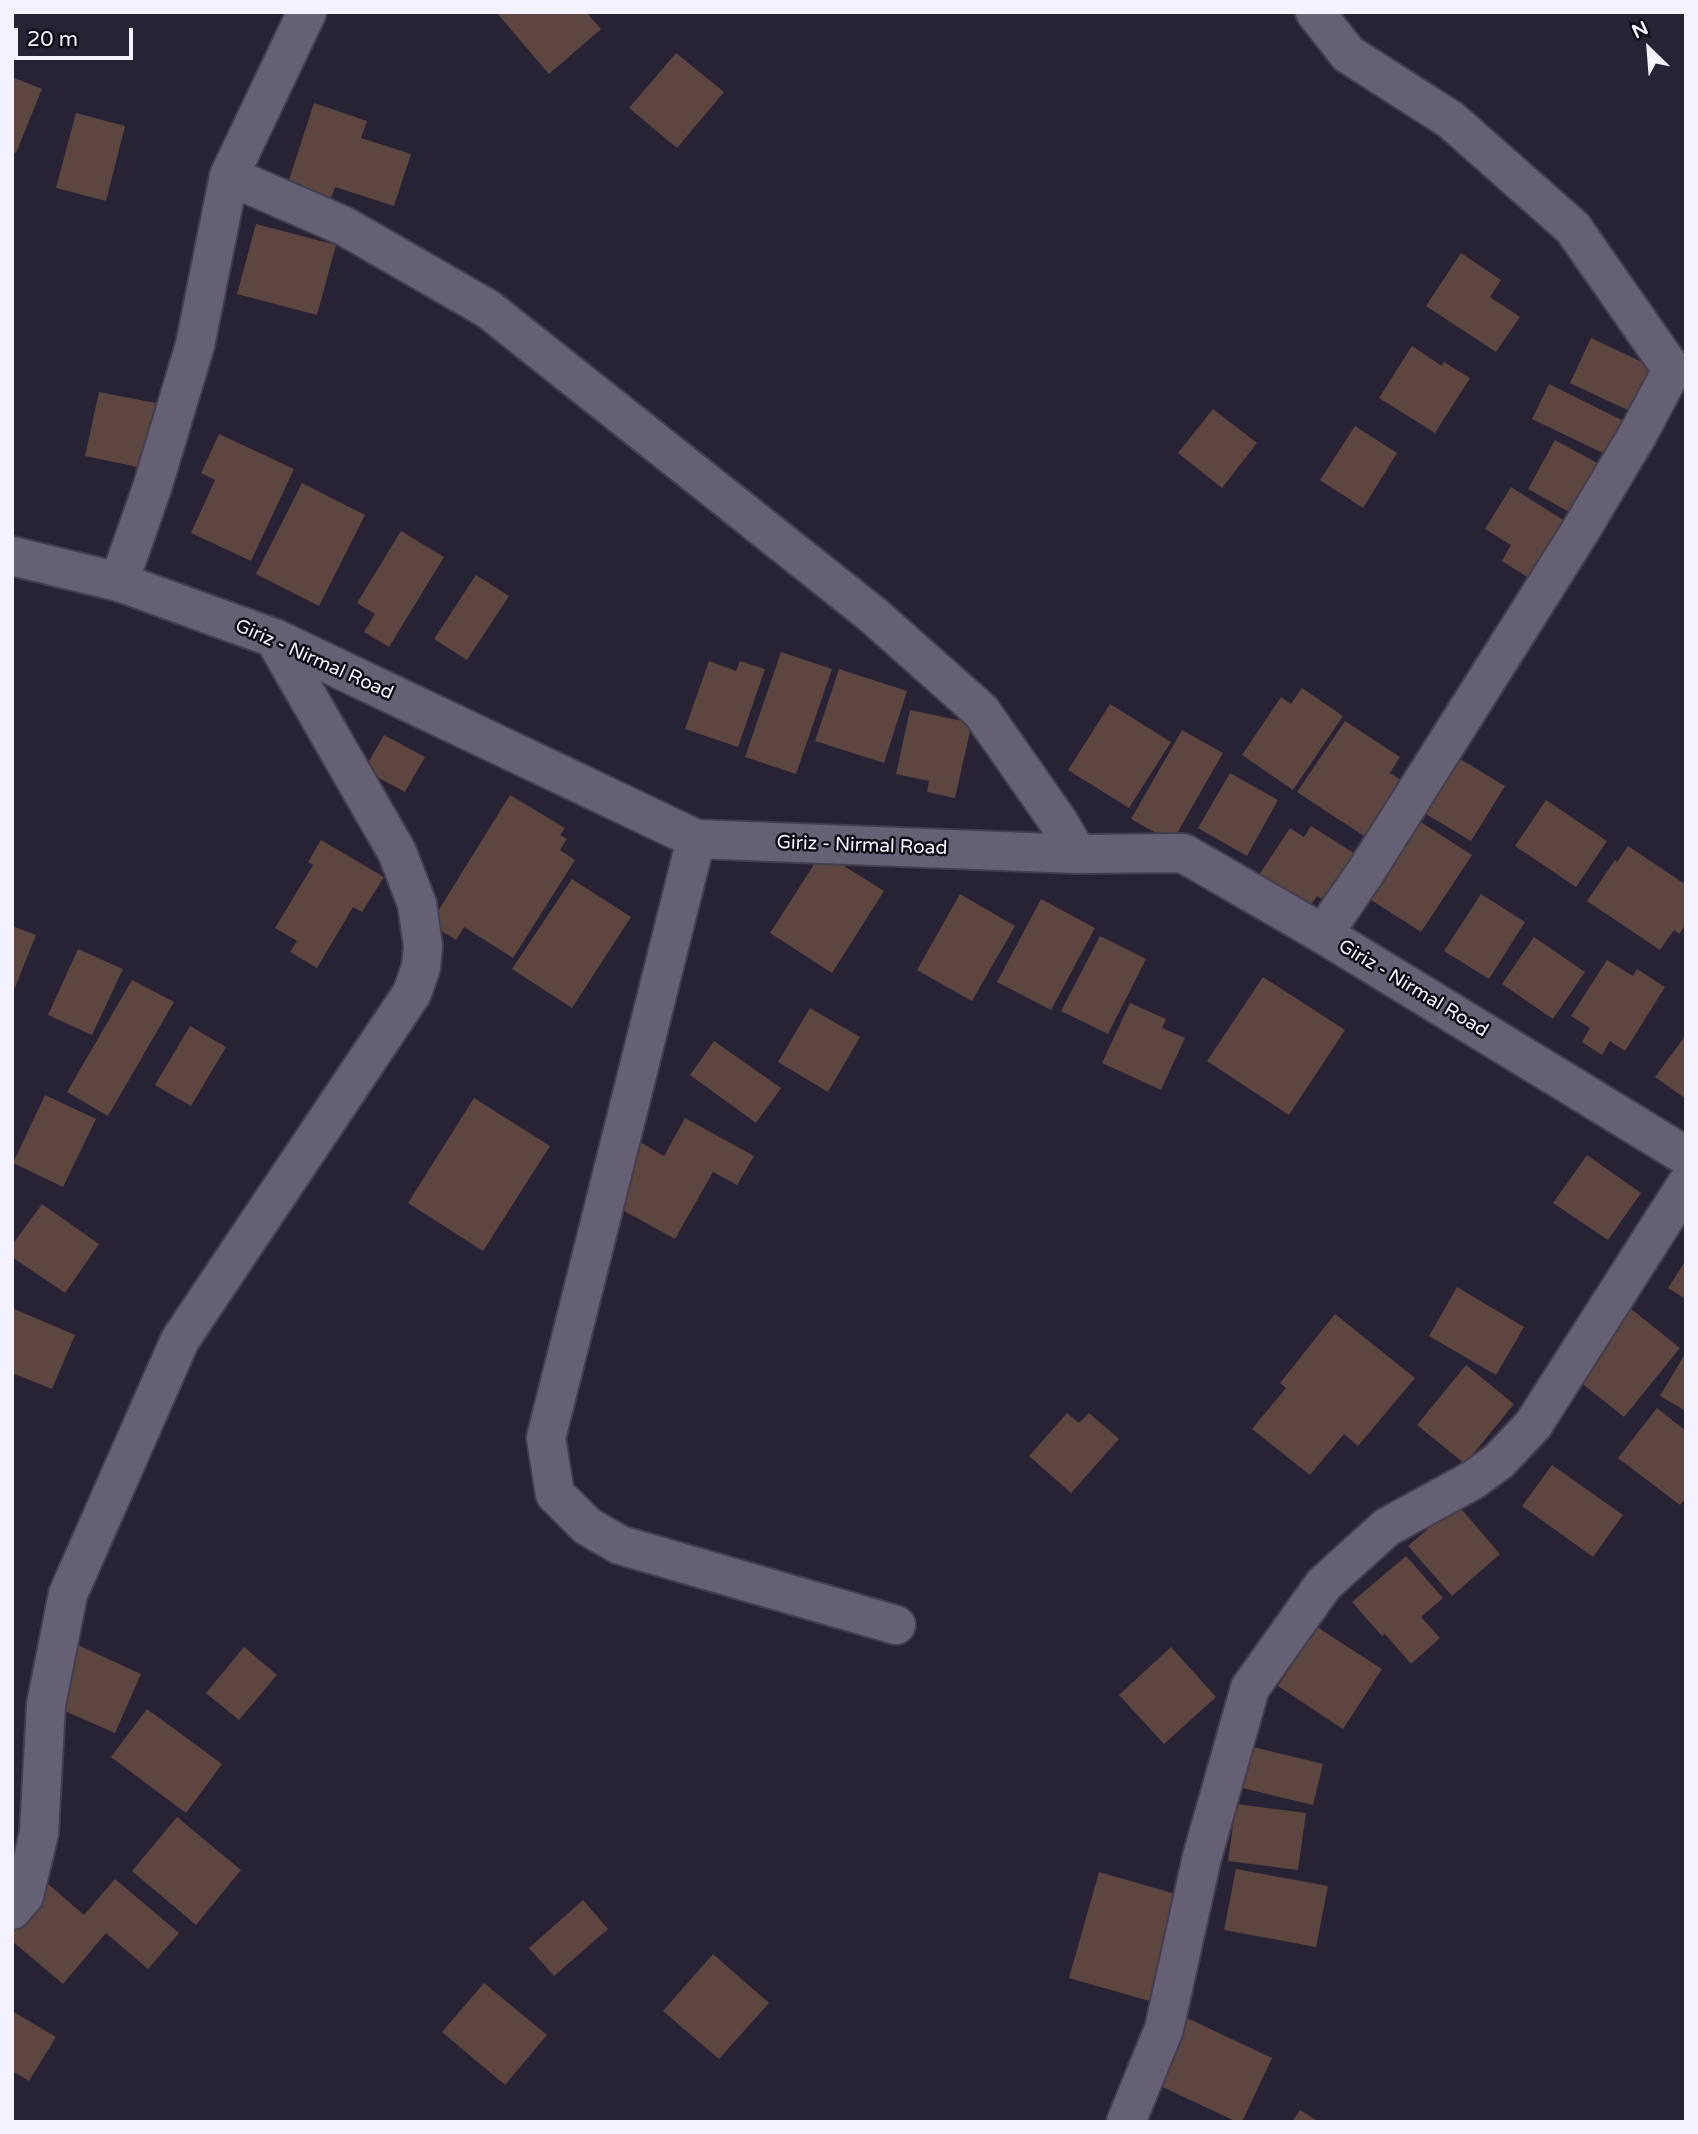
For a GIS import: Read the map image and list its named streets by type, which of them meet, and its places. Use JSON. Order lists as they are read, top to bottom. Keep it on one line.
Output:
{"streets":{"street":["Giriz - Nirmal Road"]},"scale_bar":"20 m","north":"top left"}
